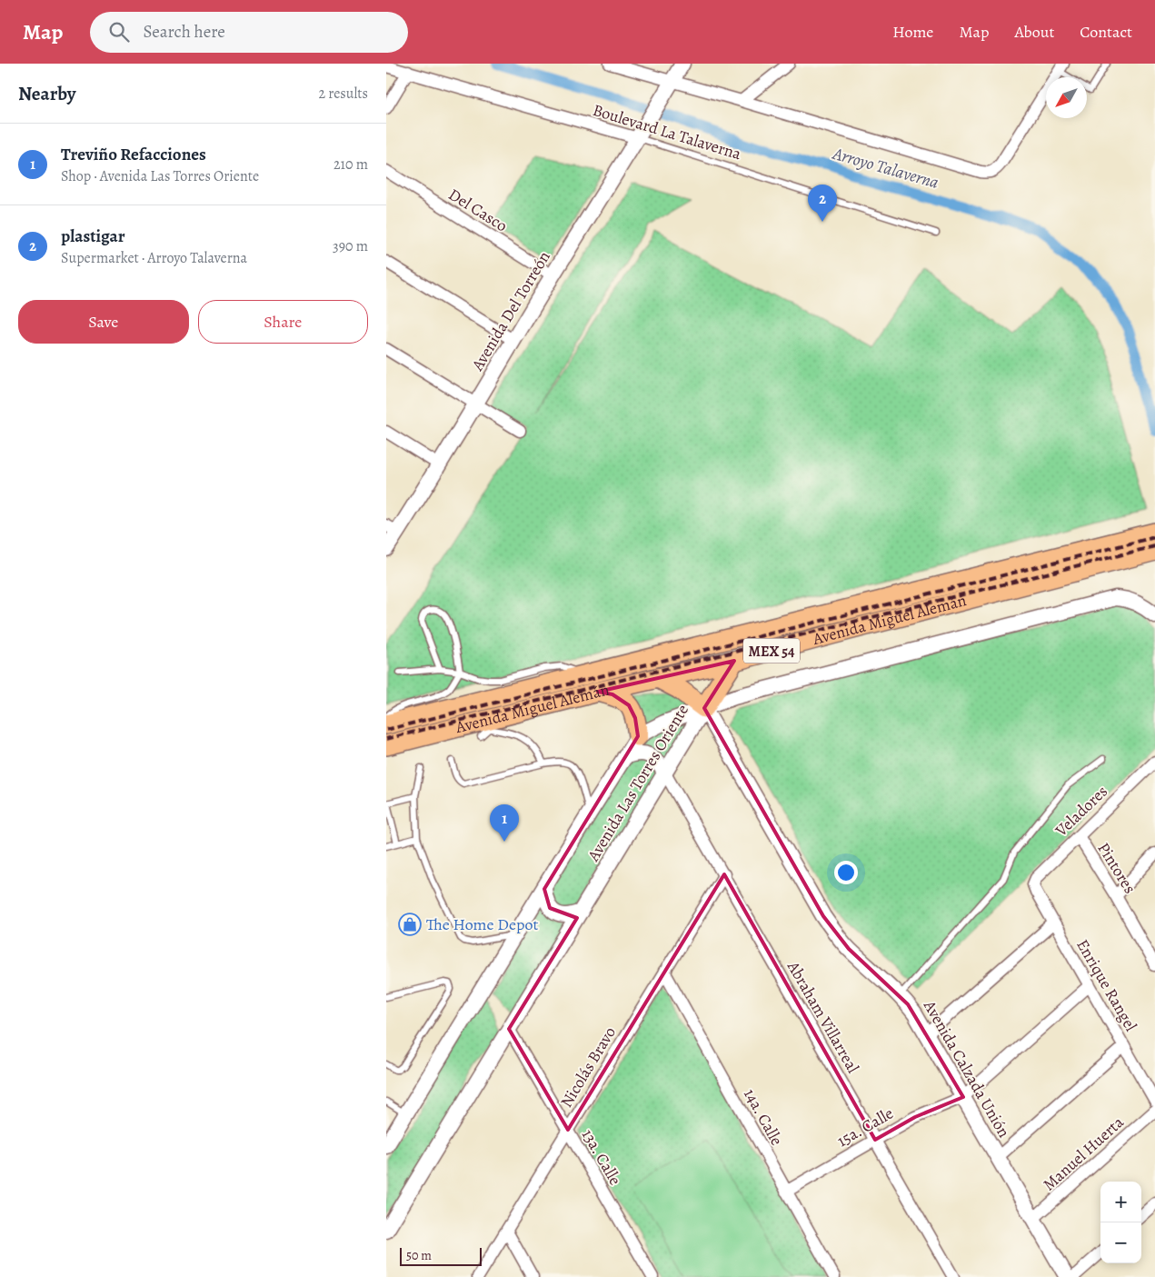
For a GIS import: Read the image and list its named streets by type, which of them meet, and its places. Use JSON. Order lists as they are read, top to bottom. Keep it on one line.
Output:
{"streets":{"highway":["Avenida Miguel Alemán","MEX 54"],"street":["Boulevard La Talaverna","Del Casco","Avenida Del Torreón","Avenida Las Torres Oriente","Veladores","Pintores","Enrique Rangel","Abraham Villarreal","Nicolás Bravo","Avenida Calzada Unión","14a. Calle","15a. Calle","Manuel Huerta","13a. Calle"]},"crossings":[["Boulevard La Talaverna","Avenida Del Torreón"],["Del Casco","Avenida Del Torreón"],["Avenida Las Torres Oriente","Abraham Villarreal"],["Avenida Las Torres Oriente","Avenida Calzada Unión"],["Avenida Las Torres Oriente","13a. Calle"],["Veladores","Pintores"],["Veladores","Enrique Rangel"],["Enrique Rangel","15a. Calle"],["Abraham Villarreal","Nicolás Bravo"],["Abraham Villarreal","15a. Calle"],["Nicolás Bravo","14a. Calle"],["Nicolás Bravo","13a. Calle"],["Avenida Calzada Unión","15a. Calle"],["Avenida Calzada Unión","Manuel Huerta"],["14a. Calle","15a. Calle"]],"water":["Arroyo Talaverna"],"places":{"shop":["The Home Depot"]},"scale_bar":"50 m","north":"bottom left","page":{"header":"Map","search":"Search here","nav":["Home","Map","About","Contact"],"heading":["Nearby","2 results"],"list":[{"mark":"1","name":"Treviño Refacciones","note":"Shop · Avenida Las Torres Oriente","value":"210 m"},{"mark":"2","name":"plastigar","note":"Supermarket · Arroyo Talaverna","value":"390 m"}],"pins":["2","1"],"buttons":["Save","Share"],"map_buttons":["+","−"],"scale":"50 m"}}
